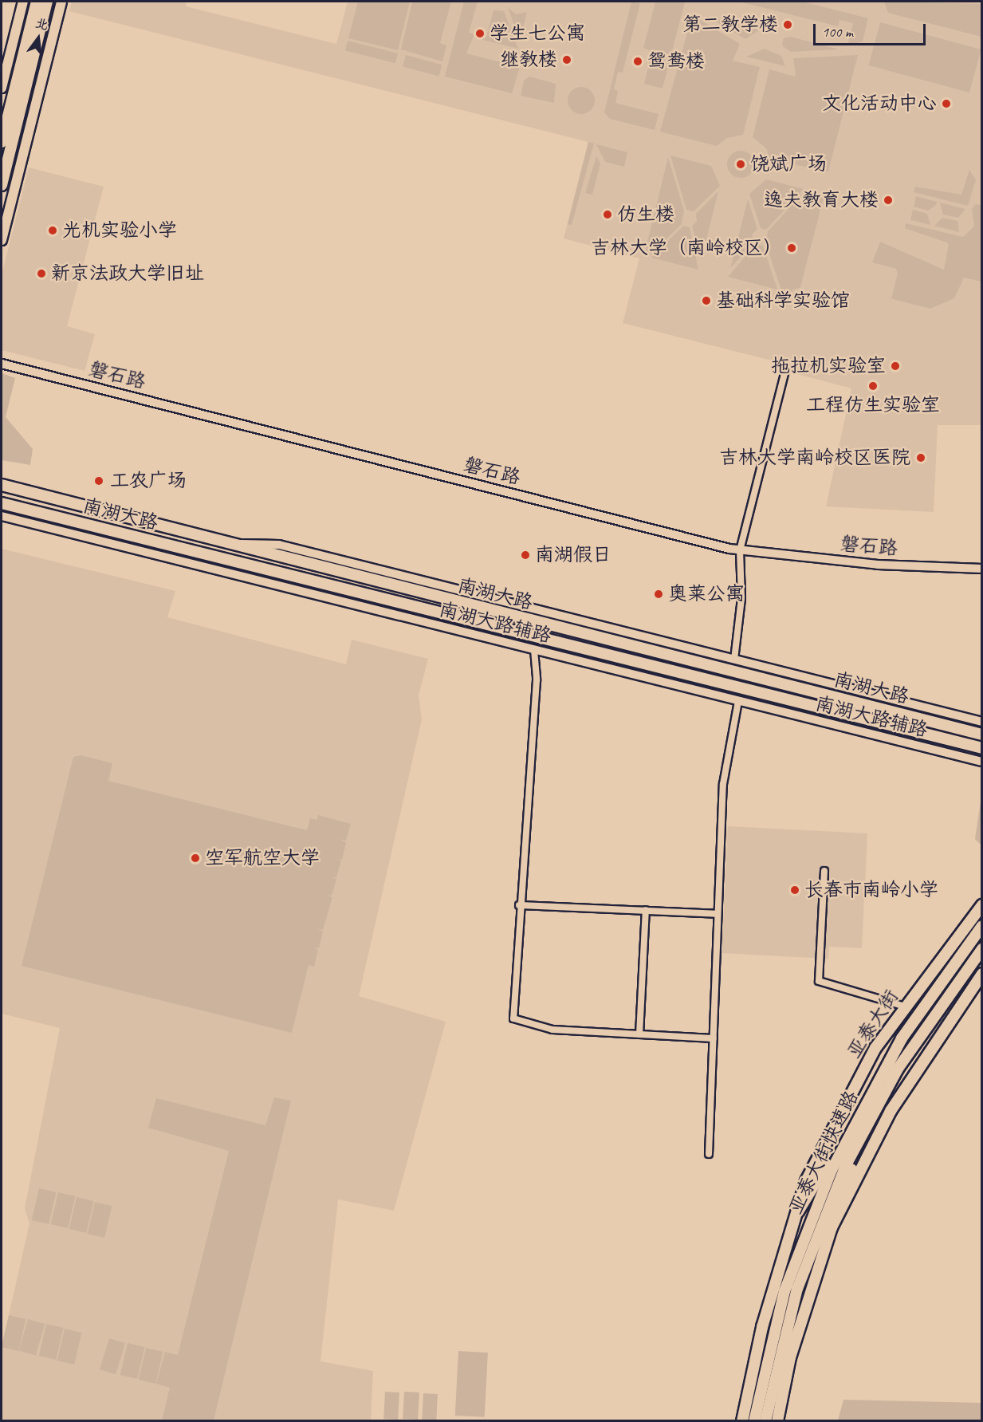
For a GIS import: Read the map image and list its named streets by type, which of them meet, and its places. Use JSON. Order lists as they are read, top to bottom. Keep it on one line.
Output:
{"streets":{"main road":["南湖大路","亚泰大街","亚泰大街快速路"],"street":["磐石路","南湖大路辅路"]},"crossings":[["南湖大路","南湖大路辅路"]],"places":["第二教学楼","学生七公寓","继教楼","鸳鸯楼","文化活动中心","饶斌广场","逸夫教育大楼","仿生楼","光机实验小学","吉林大学（南岭校区）","新京法政大学旧址","基础科学实验馆","拖拉机实验室","工程仿生实验室","吉林大学南岭校区医院","工农广场","南湖假日","奥莱公寓","空军航空大学","长春市南岭小学"],"scale_bar":"100 m","north":"top"}
